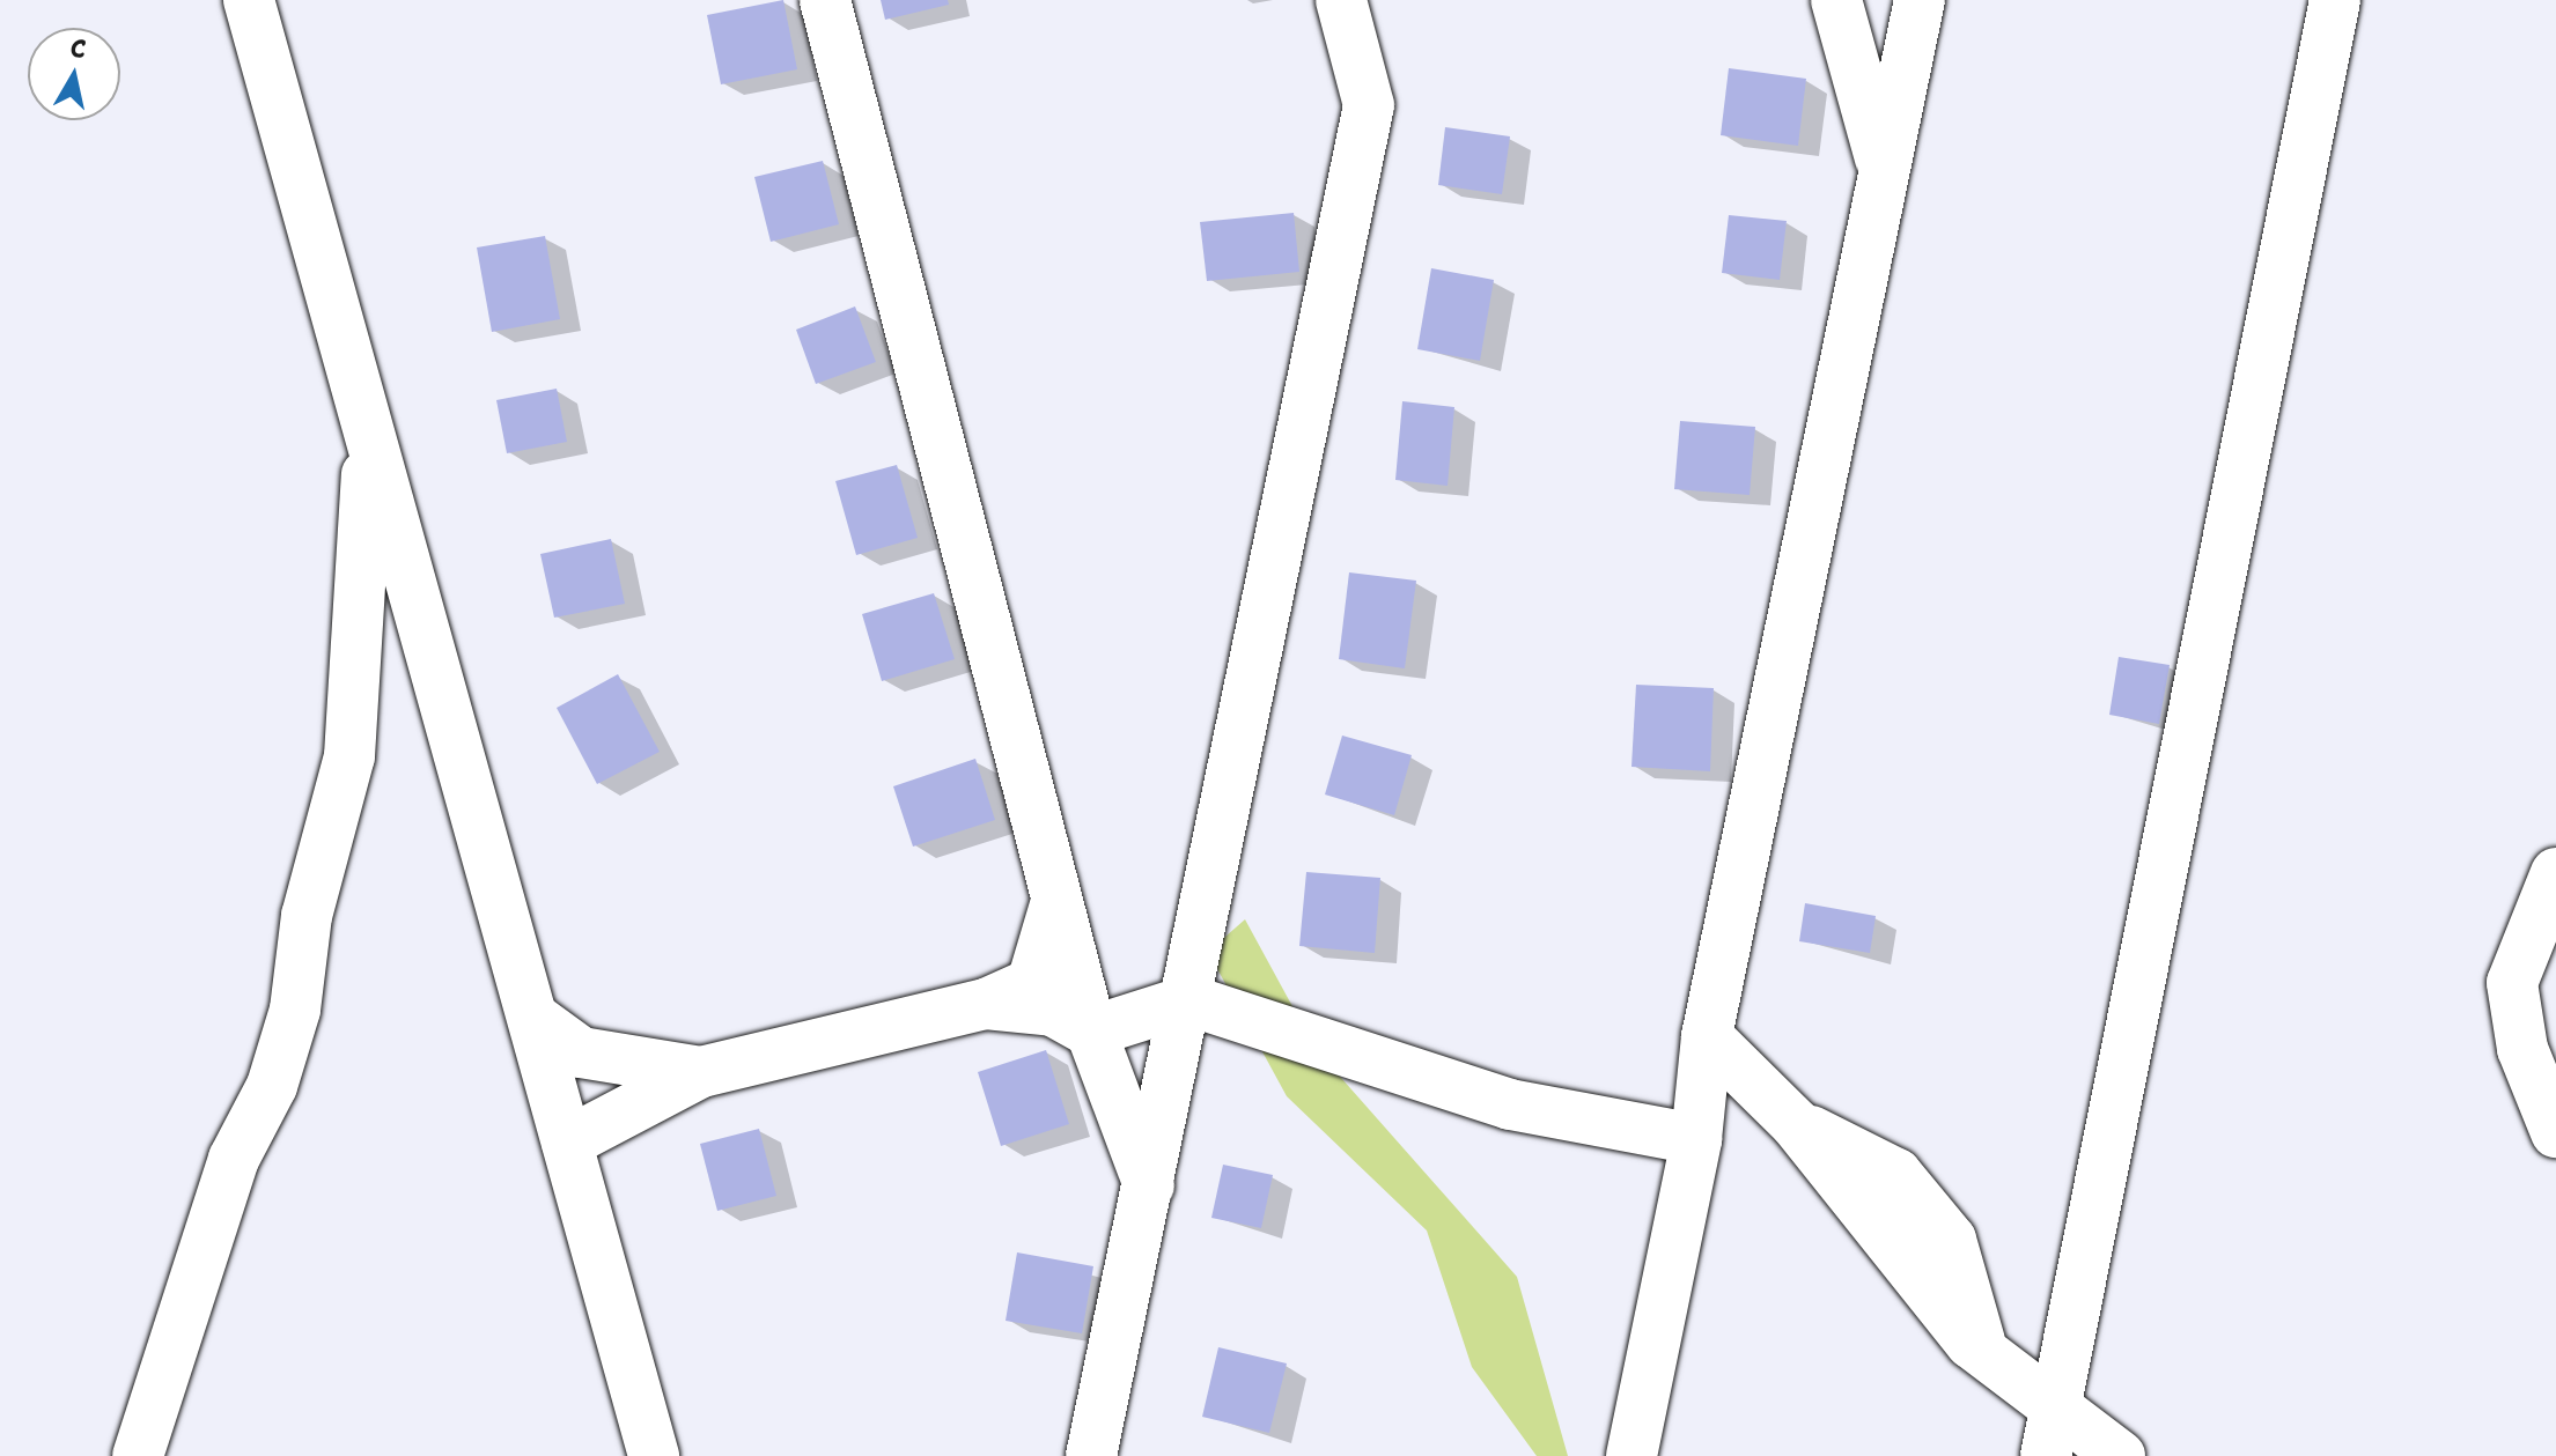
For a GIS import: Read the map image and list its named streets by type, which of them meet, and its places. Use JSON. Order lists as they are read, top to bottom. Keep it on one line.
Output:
{"north":"top"}
